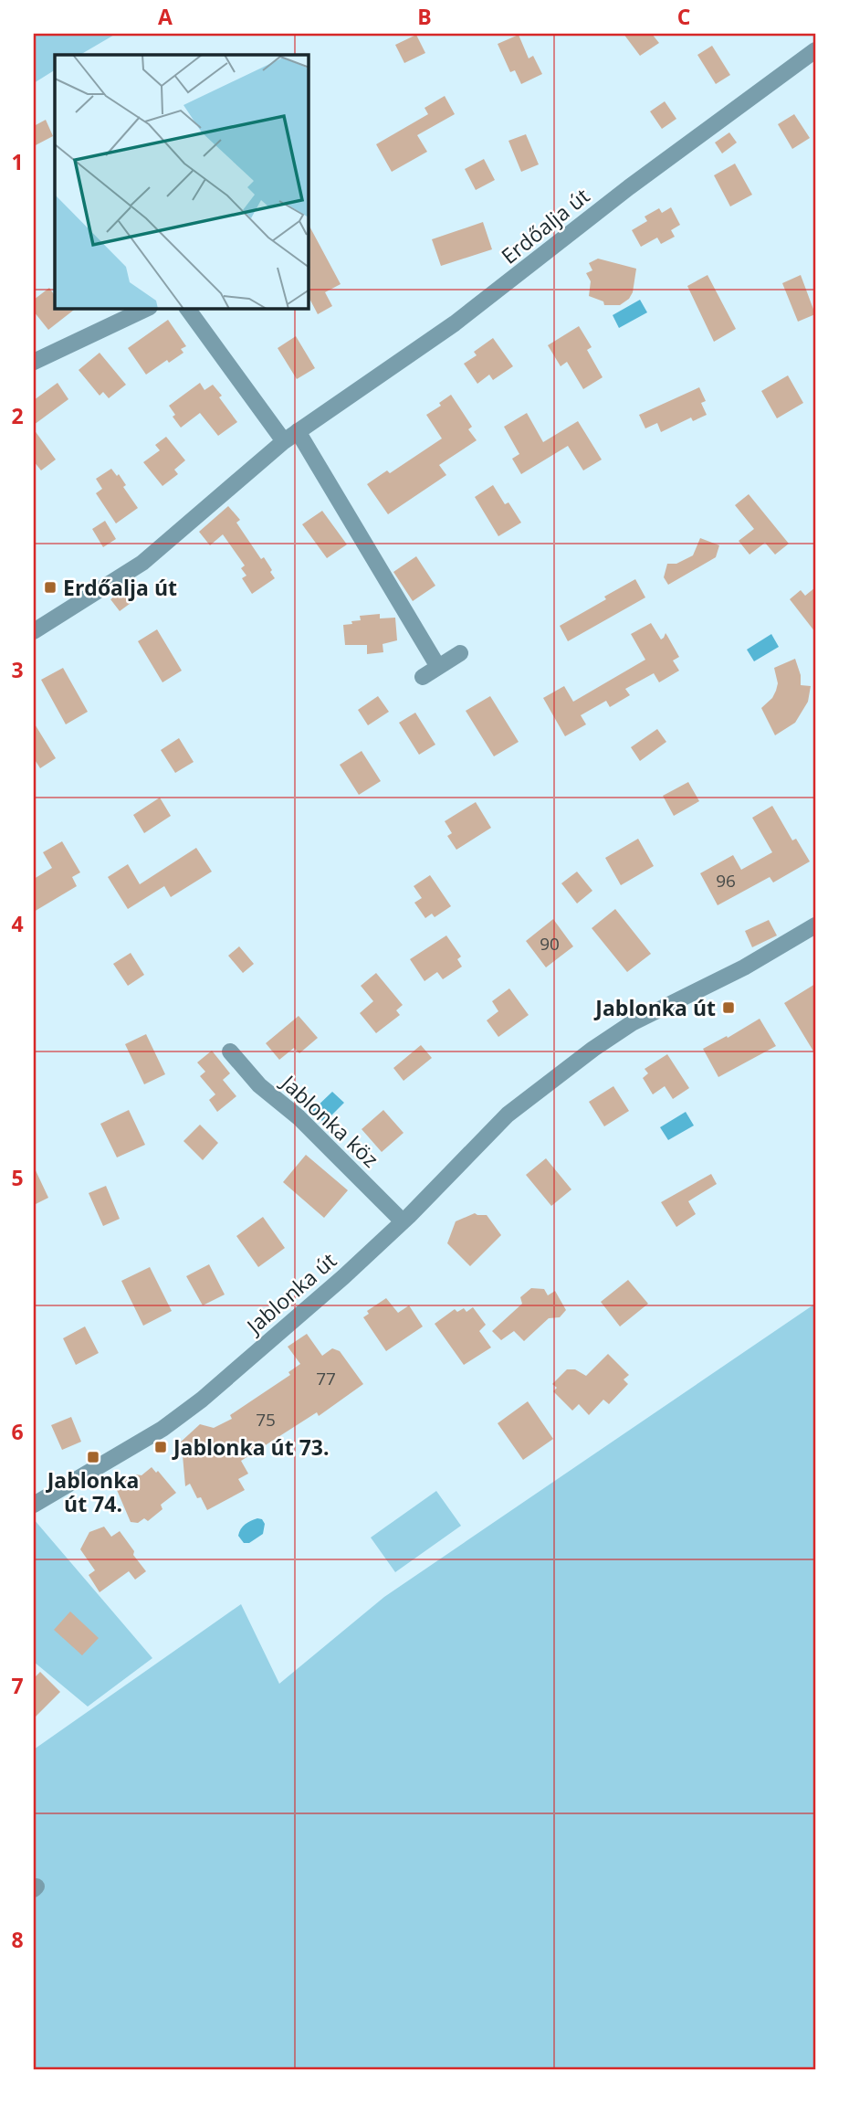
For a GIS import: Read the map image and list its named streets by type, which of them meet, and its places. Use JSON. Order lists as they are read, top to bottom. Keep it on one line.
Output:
{"streets":{"street":["Erdőalja út","Jablonka köz","Jablonka út"]},"crossings":[["Jablonka köz","Jablonka út"]],"places":{"transit":["Erdőalja út","Jablonka út","Jablonka út 73.","Jablonka út 74."]},"house_numbers":["96","90","77","75"],"grid":{"columns":["A","B","C"],"rows":["1","2","3","4","5","6","7","8"]}}
